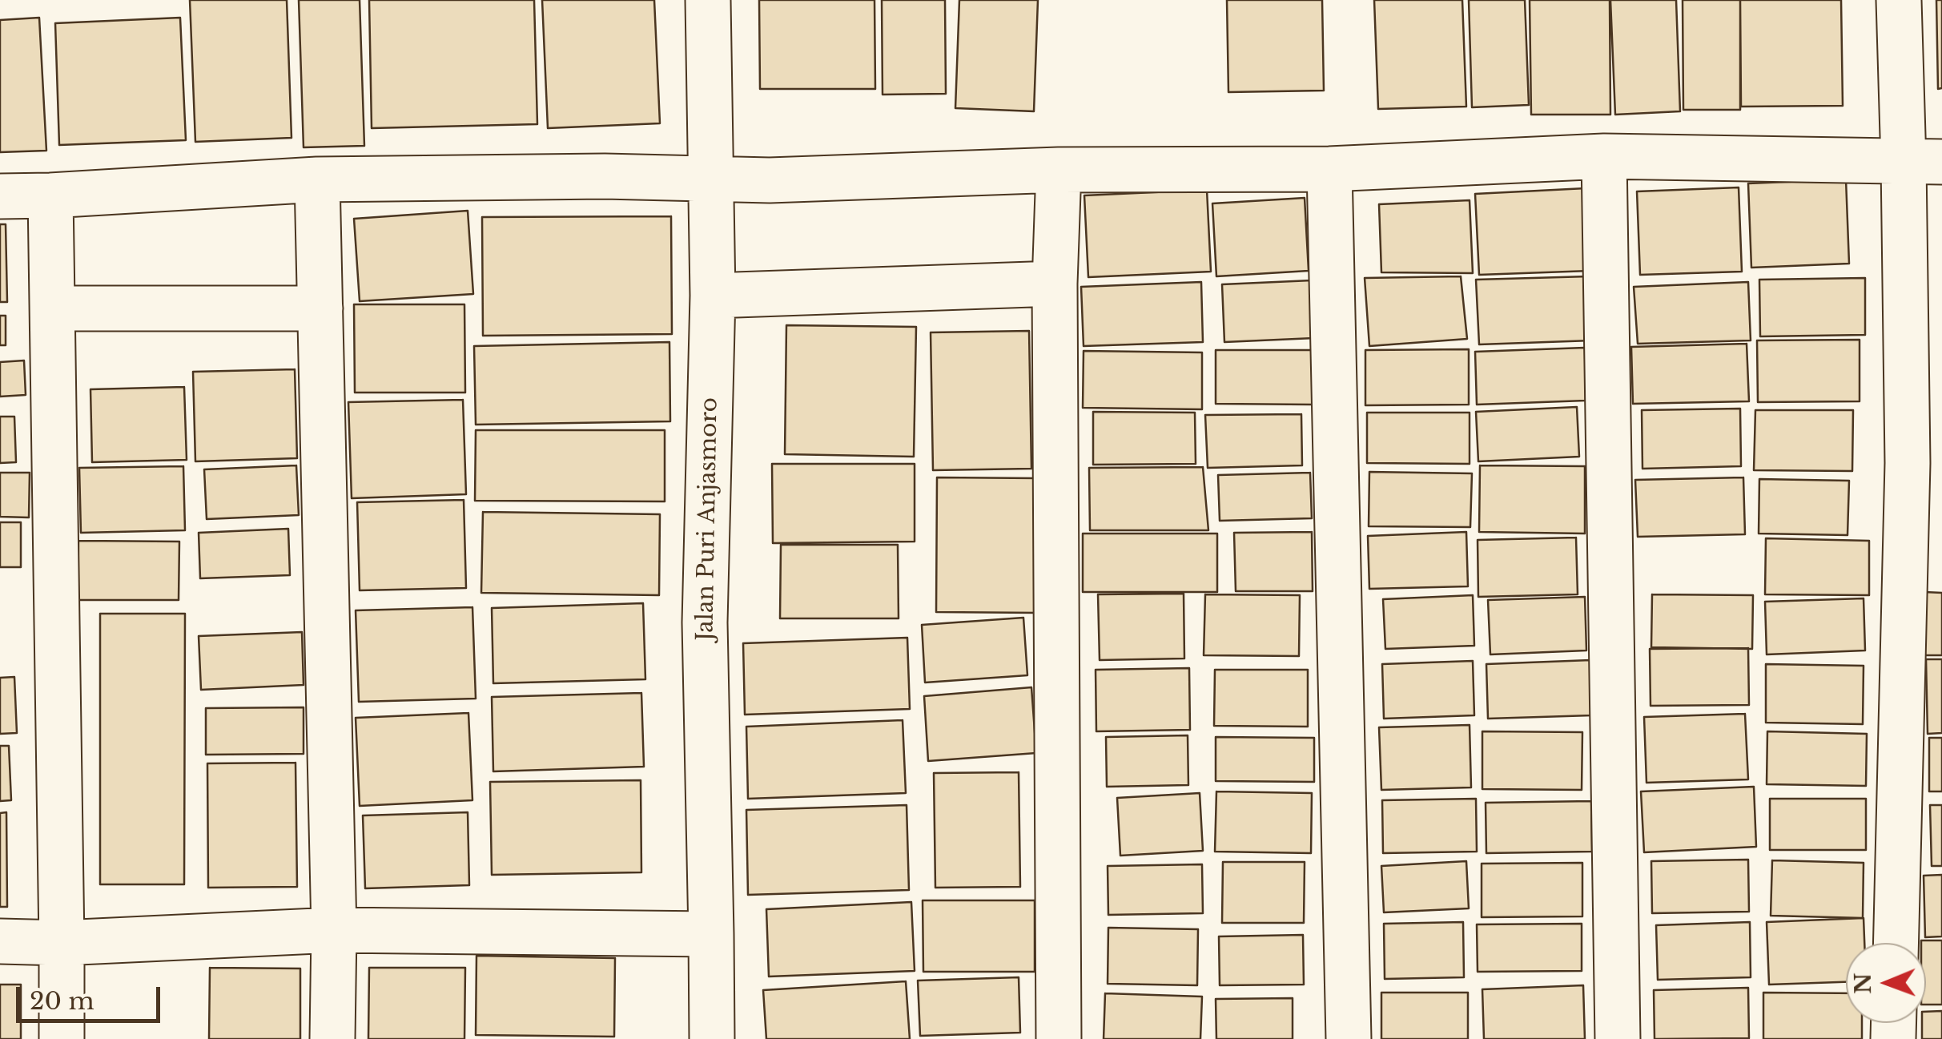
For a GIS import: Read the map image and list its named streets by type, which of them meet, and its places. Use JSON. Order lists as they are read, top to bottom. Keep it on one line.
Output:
{"streets":{"street":["Jalan Puri Anjasmoro"]},"scale_bar":"20 m","north":"left"}
